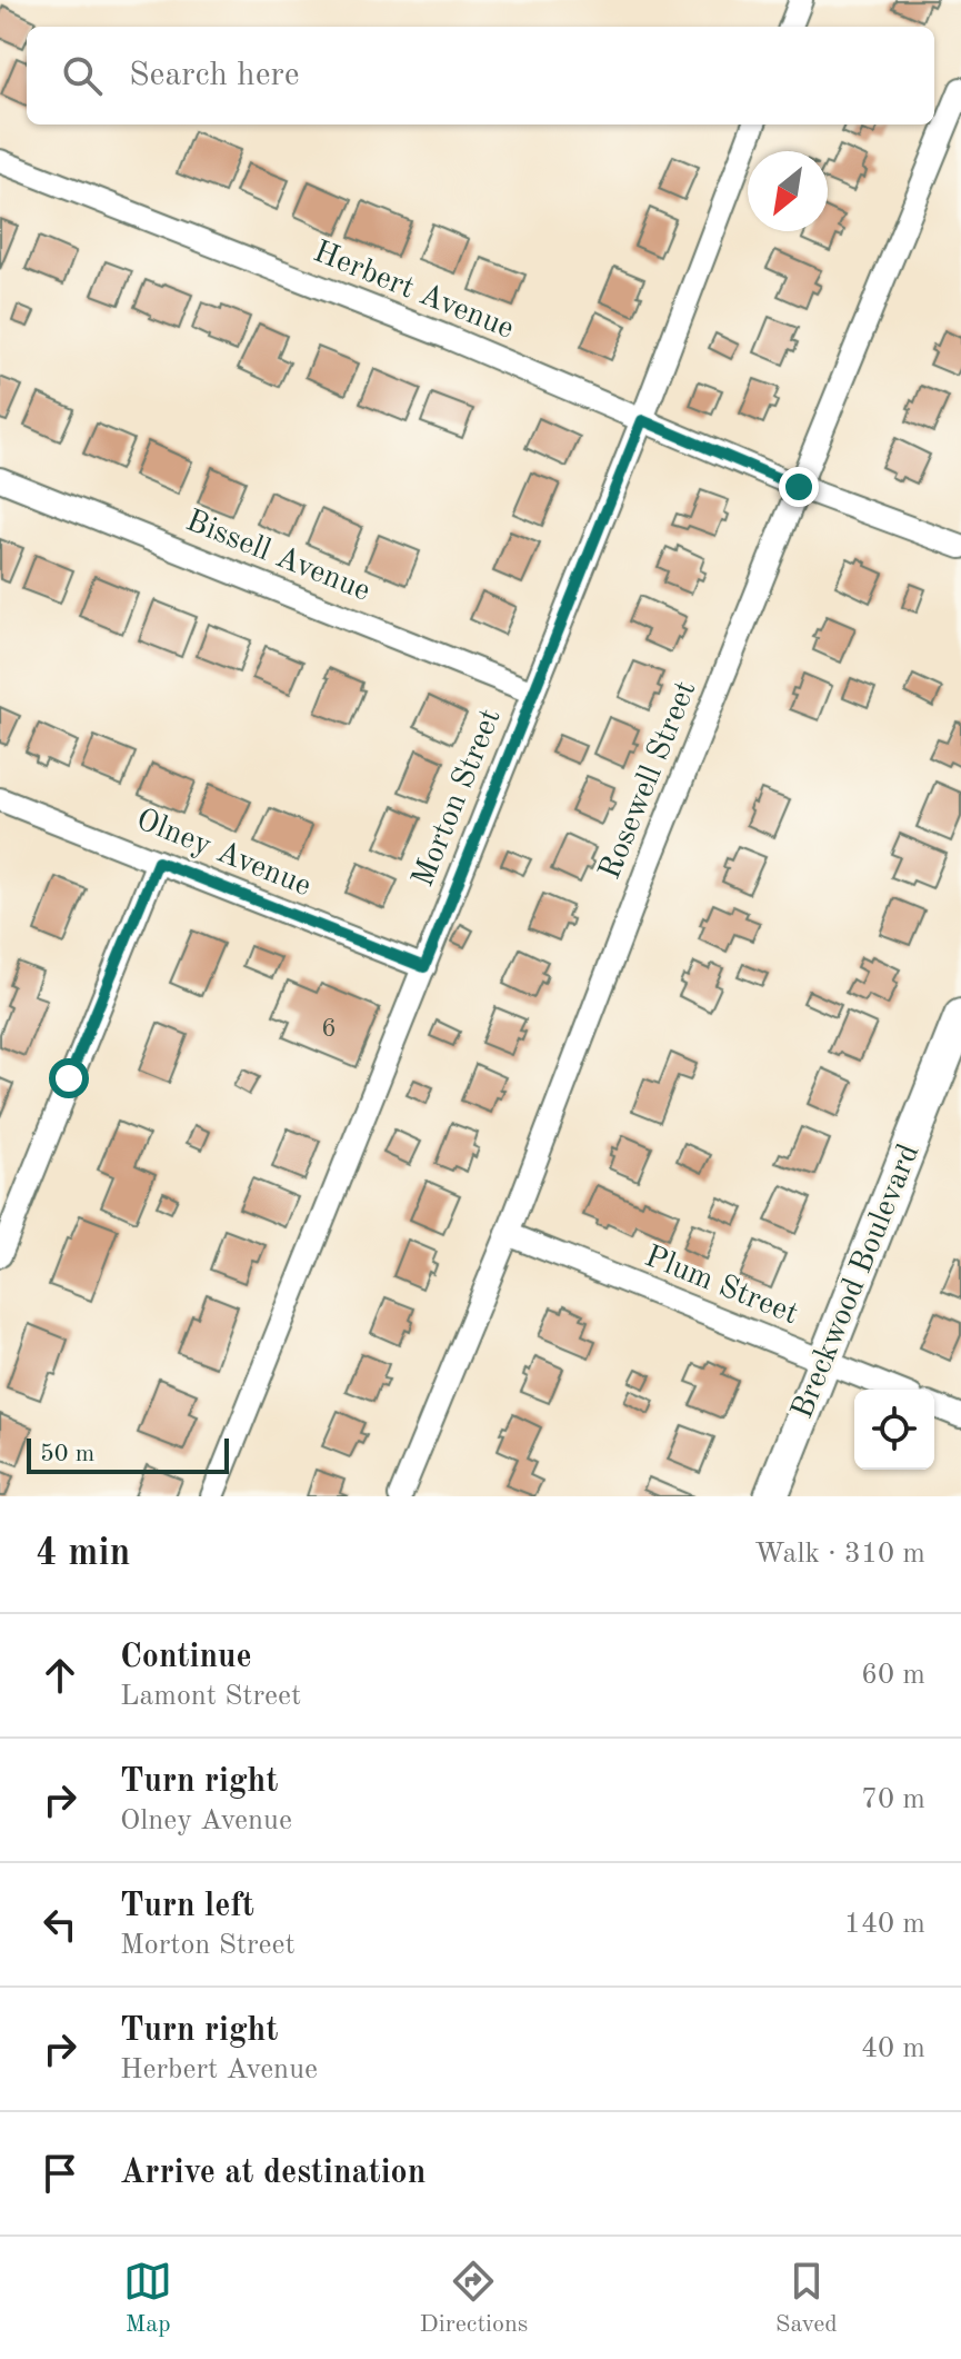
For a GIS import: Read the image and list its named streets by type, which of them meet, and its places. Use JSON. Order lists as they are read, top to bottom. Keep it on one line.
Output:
{"streets":{"main road":["Breckwood Boulevard"],"street":["Herbert Avenue","Bissell Avenue","Rosewell Street","Morton Street","Olney Avenue","Plum Street"]},"crossings":[["Herbert Avenue","Rosewell Street"],["Herbert Avenue","Morton Street"],["Bissell Avenue","Morton Street"],["Rosewell Street","Plum Street"],["Morton Street","Olney Avenue"],["Breckwood Boulevard","Plum Street"]],"house_numbers":["6"],"scale_bar":"50 m","north":"bottom left","page":{"search":"Search here","scale":"50 m","heading":["4 min","Walk · 310 m"],"list":[["Continue","Lamont Street","60 m"],["Turn right","Olney Avenue","70 m"],["Turn left","Morton Street","140 m"],["Turn right","Herbert Avenue","40 m"],"Arrive at destination"],"nav":["Map","Directions","Saved"]}}
